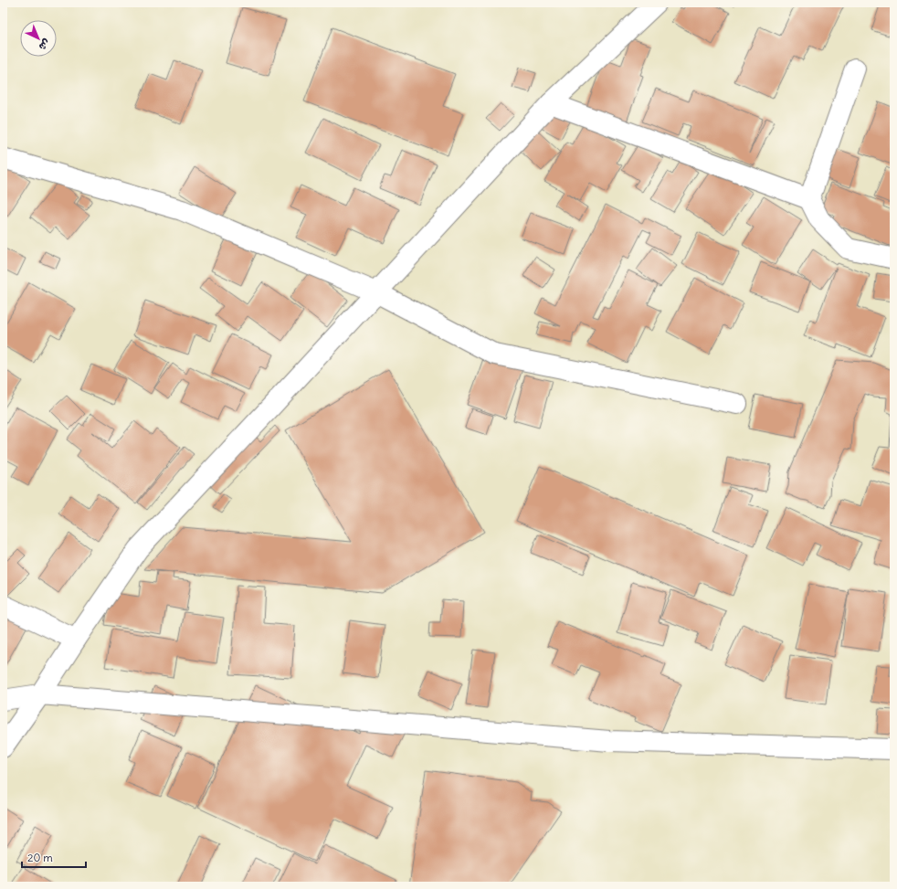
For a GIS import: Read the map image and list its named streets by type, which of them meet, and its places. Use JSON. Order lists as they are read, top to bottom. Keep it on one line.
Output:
{"scale_bar":"20 m","north":"bottom right"}
